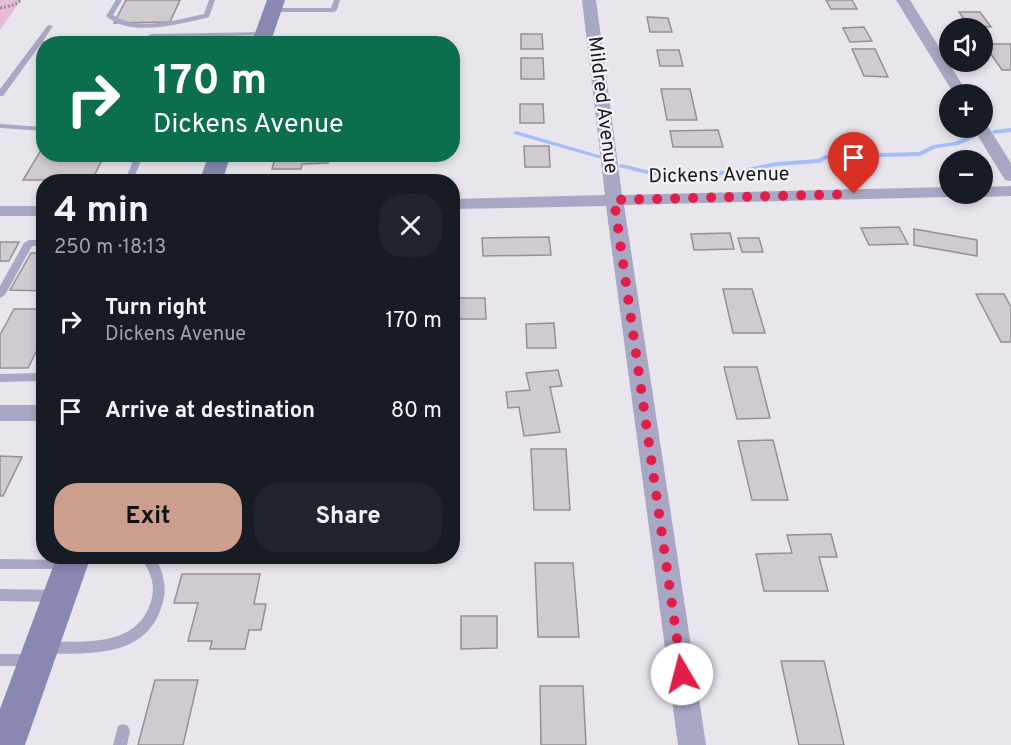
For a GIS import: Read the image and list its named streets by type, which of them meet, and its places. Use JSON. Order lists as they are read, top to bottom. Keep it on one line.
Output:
{"streets":{"street":["Mildred Avenue","Dickens Avenue"]},"crossings":[["Mildred Avenue","Dickens Avenue"]],"page":{"map_buttons":["+","−"],"turn":["170 m","Dickens Avenue"],"heading":["4 min","250 m · 18:13"],"list":[{"name":"Turn right","note":"Dickens Avenue","value":"170 m"},{"name":"Arrive at destination","value":"80 m"}],"buttons":["Exit","Share"]}}
